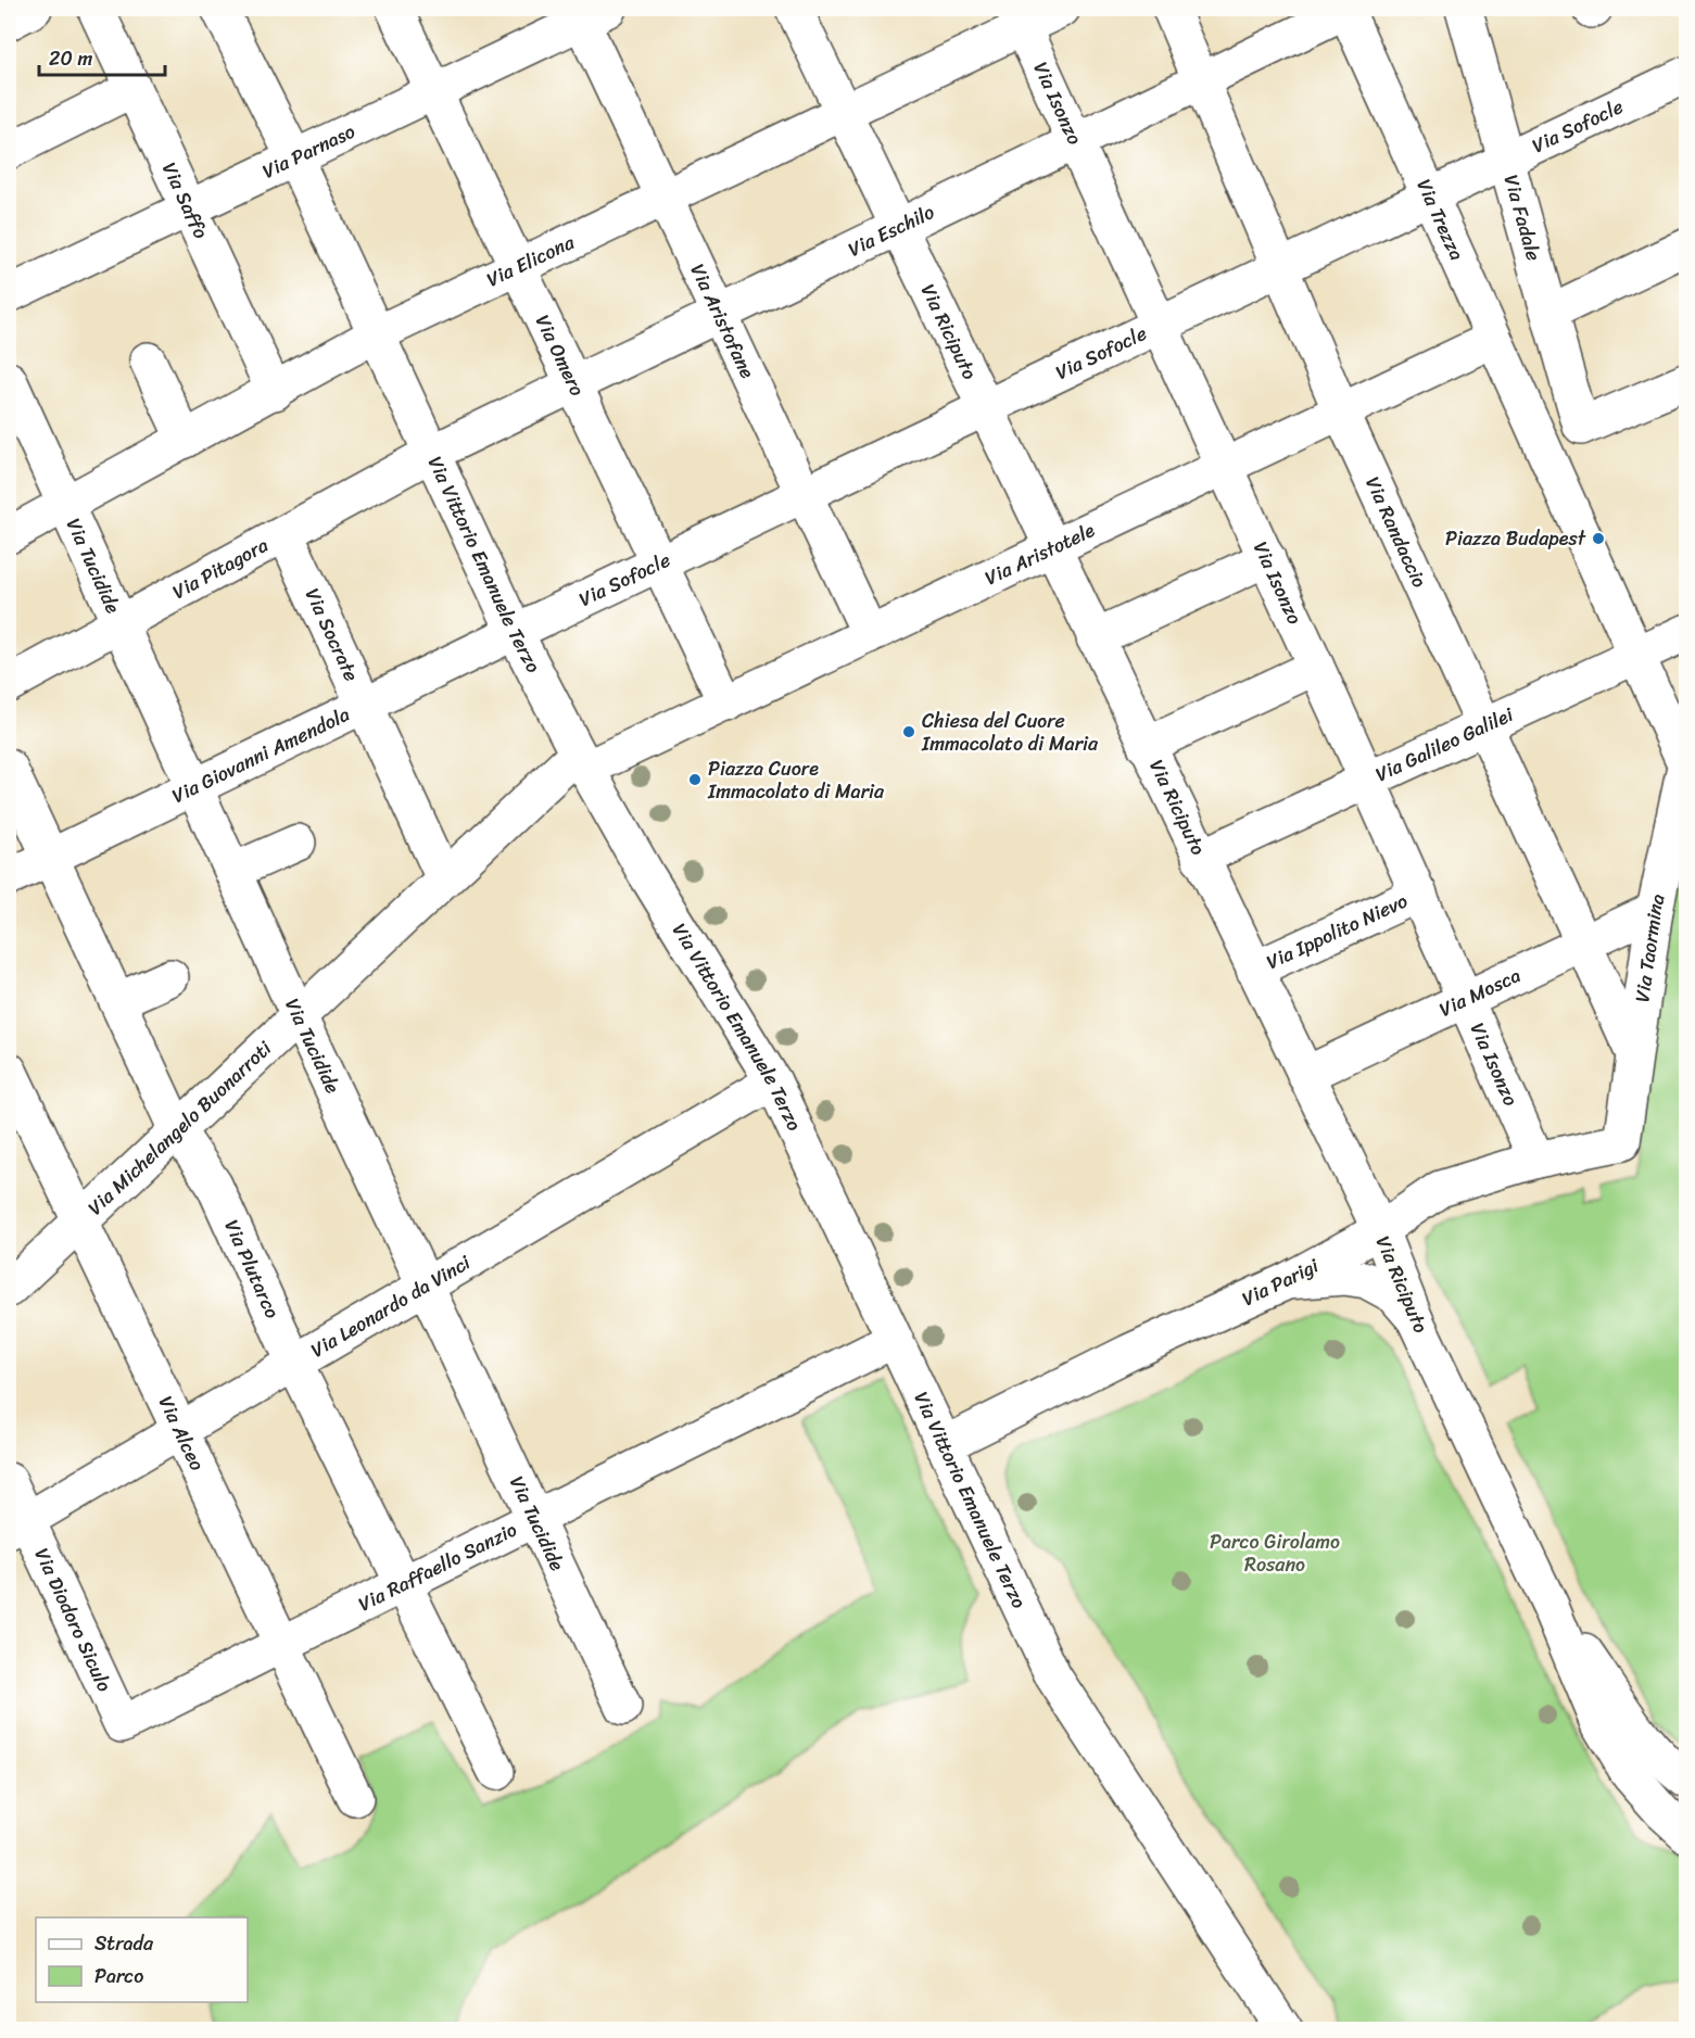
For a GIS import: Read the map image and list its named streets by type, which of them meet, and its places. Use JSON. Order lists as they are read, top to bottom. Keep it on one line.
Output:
{"streets":{"street":["Via Isonzo","Via Sofocle","Via Parnaso","Via Saffo","Via Fadale","Via Trezza","Via Eschilo","Via Elicona","Via Aristofane","Via Riciputo","Via Omero","Via Randaccio","Via Aristotele","Via Tucidide","Via Vittorio Emanuele Terzo","Via Pitagora","Via Socrate","Via Galileo Galilei","Via Giovanni Amendola","Via Ippolito Nievo","Via Taormina","Via Mosca","Via Michelangelo Buonarroti","Via Plutarco","Via Parigi","Via Leonardo da Vinci","Via Alceo","Via Raffaello Sanzio","Via Diodoro Siculo"]},"crossings":[["Via Isonzo","Via Sofocle"],["Via Isonzo","Via Eschilo"],["Via Isonzo","Via Elicona"],["Via Isonzo","Via Aristotele"],["Via Isonzo","Via Galileo Galilei"],["Via Isonzo","Via Ippolito Nievo"],["Via Isonzo","Via Mosca"],["Via Isonzo","Via Parigi"],["Via Sofocle","Via Fadale"],["Via Sofocle","Via Trezza"],["Via Sofocle","Via Aristofane"],["Via Sofocle","Via Riciputo"],["Via Sofocle","Via Omero"],["Via Sofocle","Via Randaccio"],["Via Sofocle","Via Vittorio Emanuele Terzo"],["Via Sofocle","Via Giovanni Amendola"],["Via Parnaso","Via Saffo"],["Via Parnaso","Via Aristofane"],["Via Parnaso","Via Omero"],["Via Parnaso","Via Vittorio Emanuele Terzo"],["Via Saffo","Via Elicona"],["Via Trezza","Via Eschilo"],["Via Trezza","Via Aristotele"],["Via Trezza","Via Galileo Galilei"],["Via Eschilo","Via Aristofane"],["Via Eschilo","Via Riciputo"],["Via Eschilo","Via Omero"],["Via Eschilo","Via Randaccio"],["Via Eschilo","Via Vittorio Emanuele Terzo"],["Via Eschilo","Via Pitagora"],["Via Elicona","Via Aristofane"],["Via Elicona","Via Riciputo"],["Via Elicona","Via Omero"],["Via Elicona","Via Tucidide"],["Via Elicona","Via Vittorio Emanuele Terzo"],["Via Aristofane","Via Aristotele"],["Via Riciputo","Via Aristotele"],["Via Riciputo","Via Galileo Galilei"],["Via Riciputo","Via Ippolito Nievo"],["Via Riciputo","Via Mosca"],["Via Riciputo","Via Parigi"],["Via Omero","Via Aristotele"],["Via Randaccio","Via Aristotele"],["Via Randaccio","Via Galileo Galilei"],["Via Randaccio","Via Taormina"],["Via Randaccio","Via Mosca"],["Via Aristotele","Via Vittorio Emanuele Terzo"],["Via Aristotele","Via Michelangelo Buonarroti"],["Via Tucidide","Via Pitagora"],["Via Tucidide","Via Giovanni Amendola"],["Via Tucidide","Via Michelangelo Buonarroti"],["Via Tucidide","Via Leonardo da Vinci"],["Via Tucidide","Via Raffaello Sanzio"],["Via Vittorio Emanuele Terzo","Via Pitagora"],["Via Vittorio Emanuele Terzo","Via Giovanni Amendola"],["Via Vittorio Emanuele Terzo","Via Michelangelo Buonarroti"],["Via Vittorio Emanuele Terzo","Via Parigi"],["Via Vittorio Emanuele Terzo","Via Leonardo da Vinci"],["Via Vittorio Emanuele Terzo","Via Raffaello Sanzio"],["Via Pitagora","Via Socrate"],["Via Socrate","Via Giovanni Amendola"],["Via Socrate","Via Michelangelo Buonarroti"],["Via Giovanni Amendola","Via Plutarco"],["Via Taormina","Via Mosca"],["Via Taormina","Via Parigi"],["Via Michelangelo Buonarroti","Via Plutarco"],["Via Michelangelo Buonarroti","Via Alceo"],["Via Plutarco","Via Leonardo da Vinci"],["Via Plutarco","Via Raffaello Sanzio"],["Via Leonardo da Vinci","Via Alceo"],["Via Leonardo da Vinci","Via Diodoro Siculo"],["Via Alceo","Via Raffaello Sanzio"],["Via Raffaello Sanzio","Via Diodoro Siculo"]],"parks":["Parco Girolamo Rosano"],"places":["Piazza Budapest","Chiesa del Cuore Immacolato di Maria","Piazza Cuore Immacolato di Maria"],"legend":["Strada","Parco"],"scale_bar":"20 m"}
